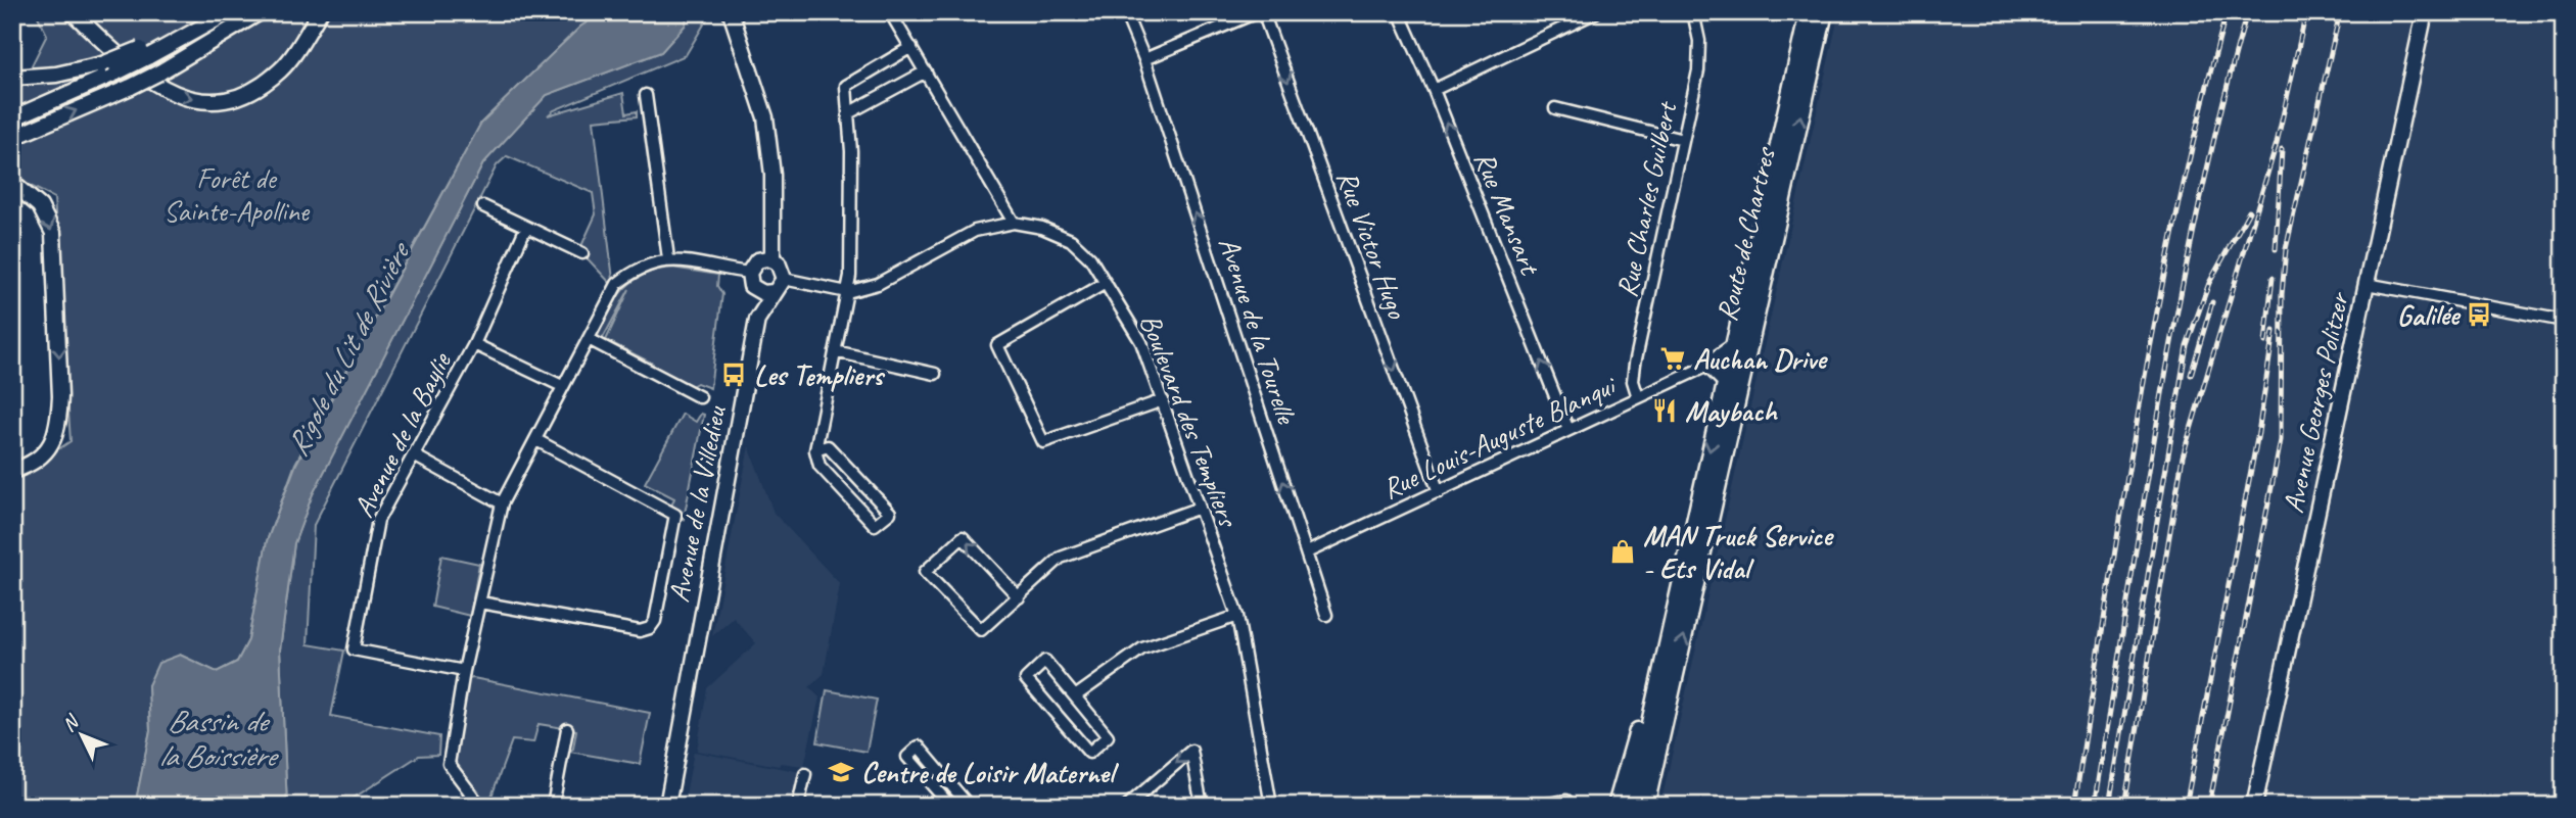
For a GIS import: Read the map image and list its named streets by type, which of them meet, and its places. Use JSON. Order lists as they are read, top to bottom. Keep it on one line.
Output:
{"streets":{"main road":["Route de Chartres"],"street":["Rue Charles Guilbert","Rue Mansart","Rue Victor Hugo","Avenue de la Tourelle","Avenue Georges Politzer","Boulevard des Templiers","Avenue de la Baylie","Rue Louis-Auguste Blanqui","Avenue de la Villedieu"]},"crossings":[["Rue Charles Guilbert","Rue Louis-Auguste Blanqui"],["Rue Mansart","Rue Louis-Auguste Blanqui"],["Rue Victor Hugo","Rue Louis-Auguste Blanqui"],["Avenue de la Tourelle","Rue Louis-Auguste Blanqui"],["Boulevard des Templiers","Avenue de la Villedieu"]],"one_way":["Rue Mansart","Rue Victor Hugo","Avenue de la Tourelle"],"water":["Rigole du Lit de Rivière","Bassin de la Boissière"],"parks":["Forêt de Sainte-Apolline"],"places":{"bus stop":["Galilée","Les Templiers"],"supermarket":["Auchan Drive"],"restaurant":["Maybach"],"shop":["MAN Truck Service - Ets Vidal"],"school or university":["Centre de Loisir Maternel"]},"north":"top left"}
